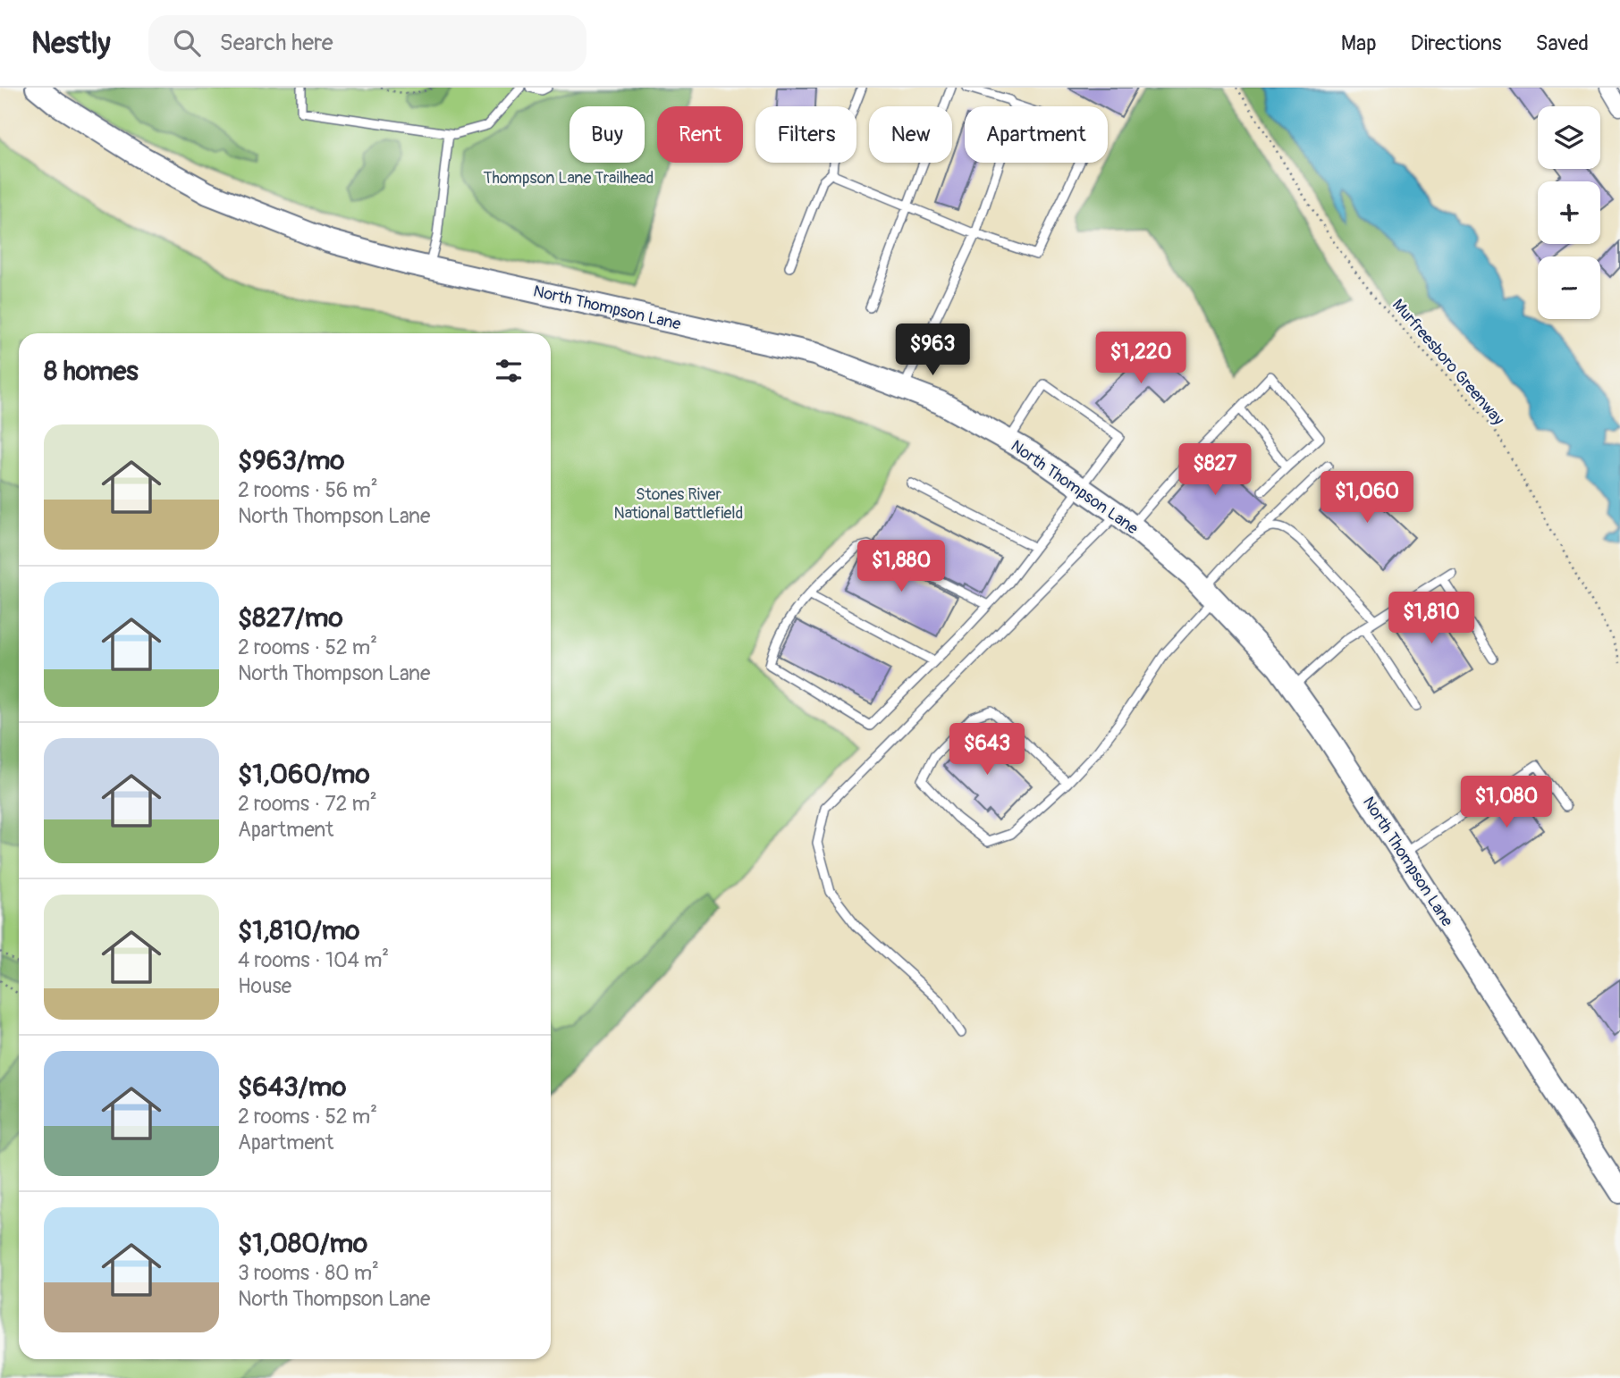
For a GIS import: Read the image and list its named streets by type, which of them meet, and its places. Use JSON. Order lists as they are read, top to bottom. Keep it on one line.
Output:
{"streets":{"main road":["North Thompson Lane"],"path":["Murfreesboro Greenway"]},"parks":["Thompson Lane Trailhead","Stones River National Battlefield"],"page":{"header":"Nestly","search":"Search here","nav":["Map","Directions","Saved"],"map_buttons":["+","−"],"chip":["Buy","Rent","Filters","New","Apartment"],"price":["$963","$1,220","$827","$1,060","$1,880","$1,810","$643","$1,080"],"heading":"8 homes","list":[{"name":"$963/mo","note":"2 rooms · 56 m² · North Thompson Lane"},{"name":"$827/mo","note":"2 rooms · 52 m² · North Thompson Lane"},{"name":"$1,060/mo","note":"2 rooms · 72 m² · Apartment"},{"name":"$1,810/mo","note":"4 rooms · 104 m² · House"},{"name":"$643/mo","note":"2 rooms · 52 m² · Apartment"},{"name":"$1,080/mo","note":"3 rooms · 80 m² · North Thompson Lane"}]}}
